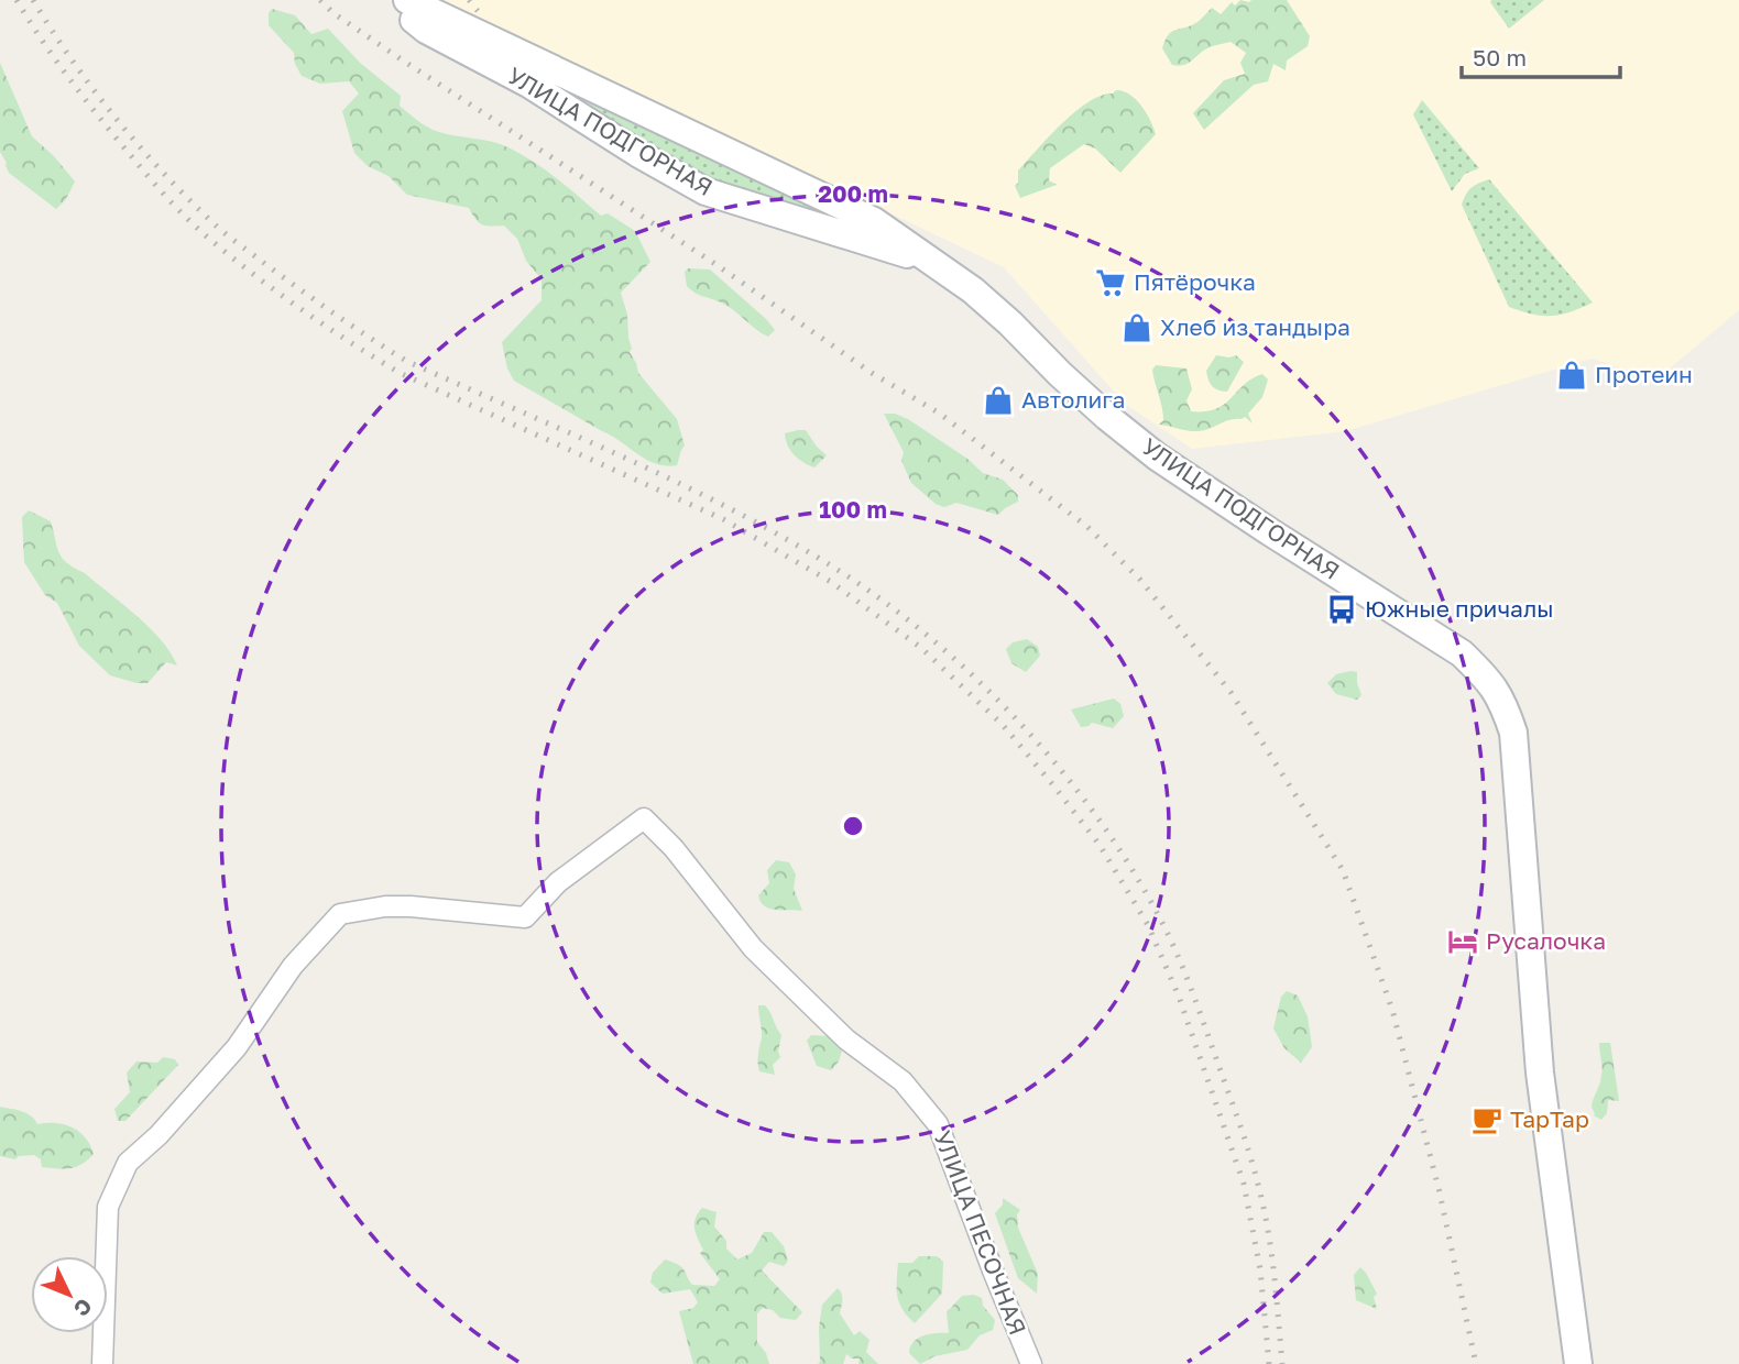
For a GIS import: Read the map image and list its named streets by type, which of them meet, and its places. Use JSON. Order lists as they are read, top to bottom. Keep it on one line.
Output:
{"streets":{"main road":["УЛИЦА ПОДГОРНАЯ"],"street":["УЛИЦА ПЕСОЧНАЯ"]},"places":{"supermarket":["Пятёрочка"],"shop":["Хлеб из тандыра","Протеин","Автолига"],"bus stop":["Южные причалы"],"hotel":["Русалочка"],"cafe":["ТарТар"]},"scale_bar":"50 m","north":"bottom right","rings":["200 m","100 m"]}
